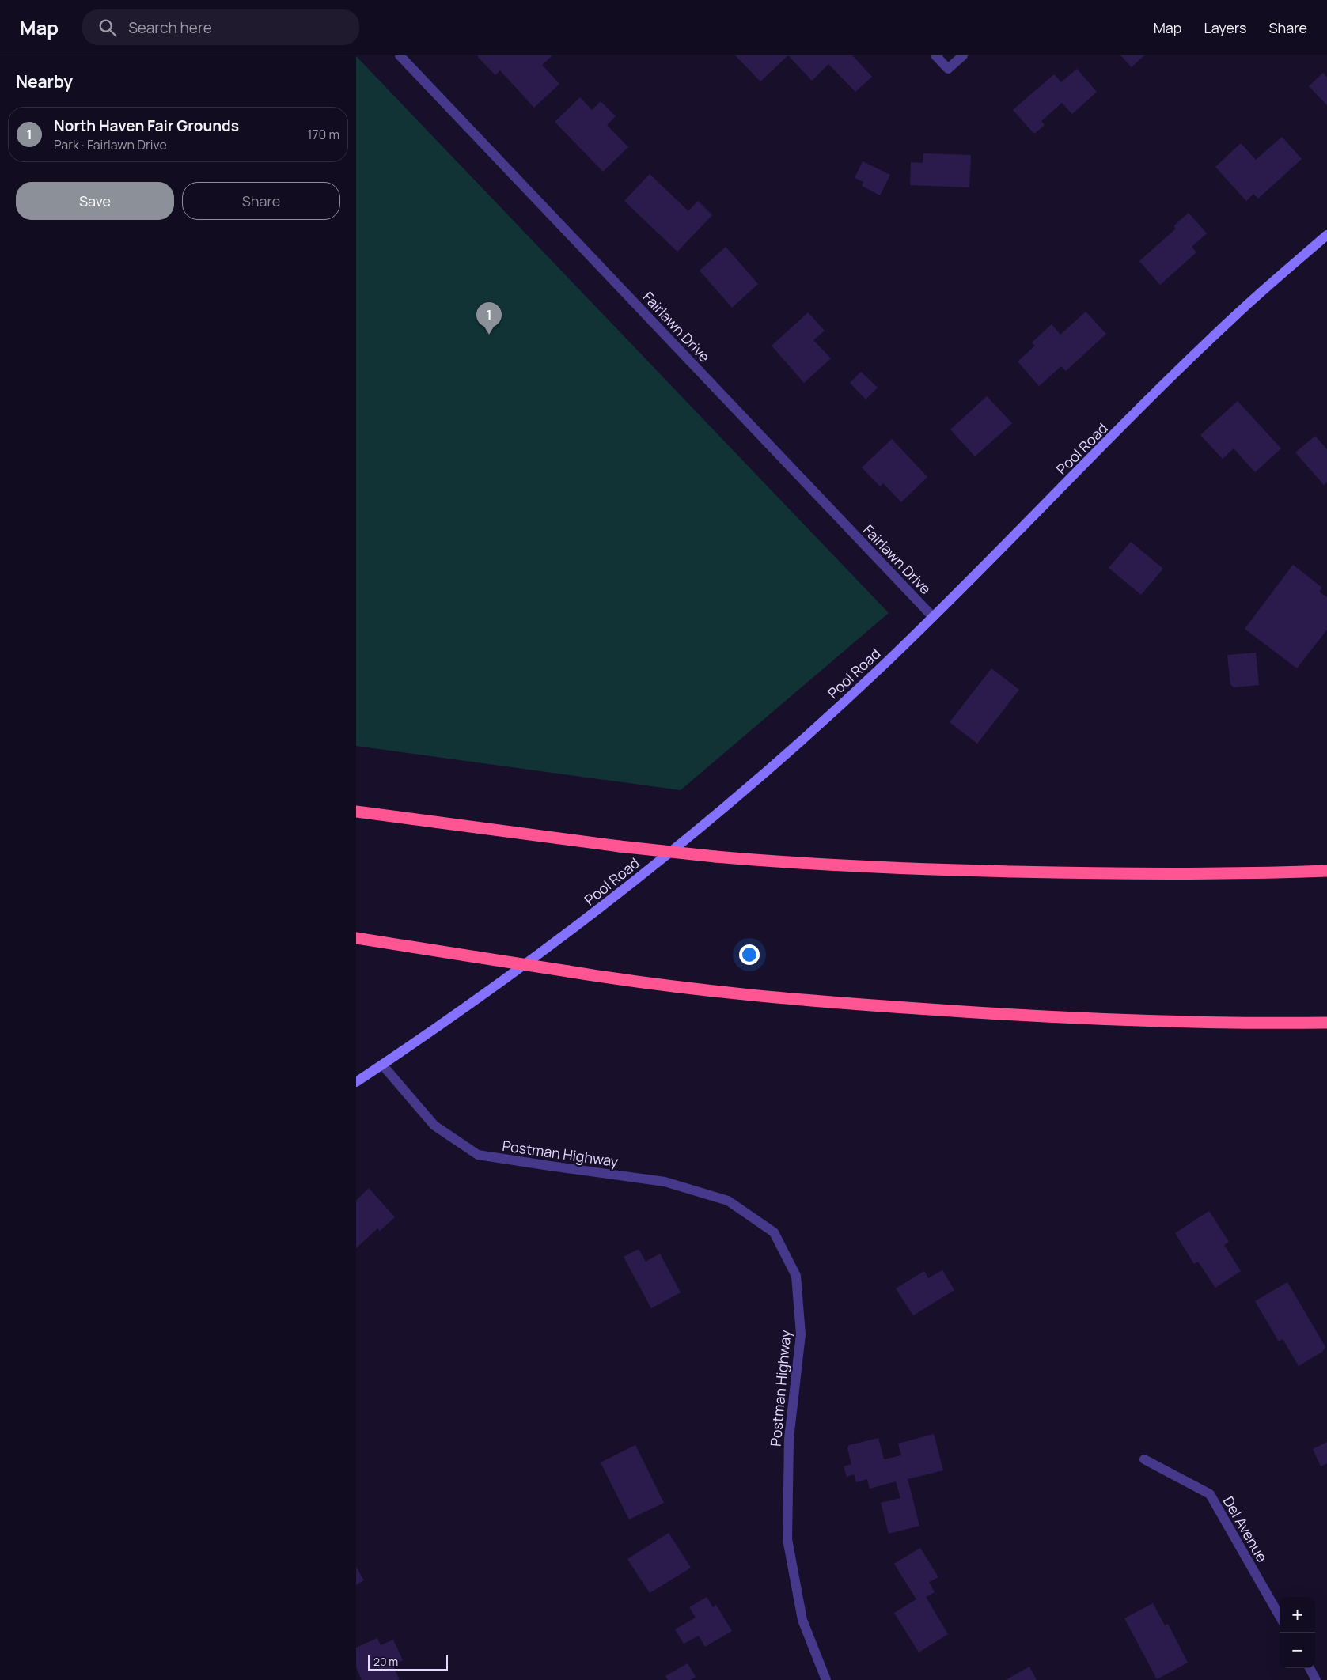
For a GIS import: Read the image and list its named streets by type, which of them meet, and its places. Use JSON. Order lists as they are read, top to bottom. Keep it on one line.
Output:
{"streets":{"street":["Fairlawn Drive","Pool Road","Postman Highway","Del Avenue"]},"crossings":[["Fairlawn Drive","Pool Road"],["Pool Road","Postman Highway"]],"scale_bar":"20 m","page":{"header":"Map","search":"Search here","nav":["Map","Layers","Share"],"heading":"Nearby","list":[{"mark":"1","name":"North Haven Fair Grounds","note":"Park · Fairlawn Drive","value":"170 m"}],"buttons":["Save","Share"],"pins":"1","map_buttons":["+","−"],"scale":"20 m"}}
